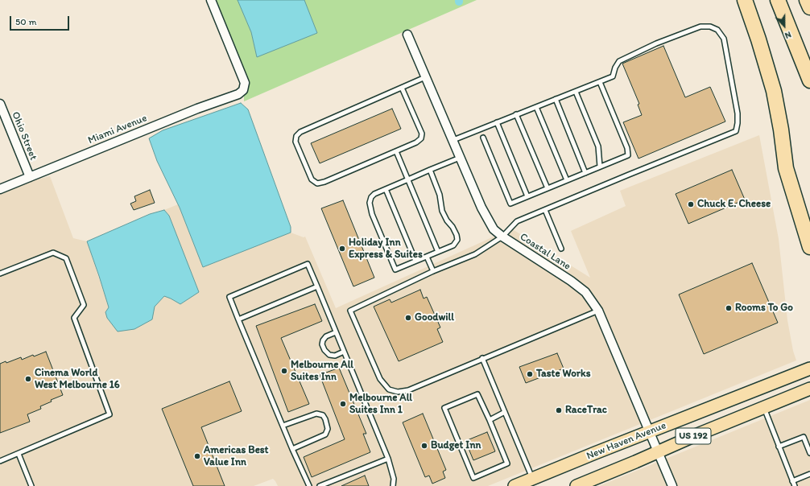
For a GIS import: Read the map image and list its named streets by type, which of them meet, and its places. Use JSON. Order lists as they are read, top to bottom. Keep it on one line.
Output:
{"streets":{"main road":["US 192","New Haven Avenue"],"street":["Miami Avenue","Ohio Street","Coastal Lane"]},"crossings":[["Miami Avenue","Ohio Street"],["Coastal Lane","New Haven Avenue"]],"places":["Chuck E. Cheese","Holiday Inn Express & Suites","Rooms To Go","Goodwill","Melbourne All Suites Inn","Taste Works","Cinema World West Melbourne 16","Melbourne All Suites Inn 1","RaceTrac","Budget Inn","Americas Best Value Inn"],"scale_bar":"50 m","north":"bottom"}
